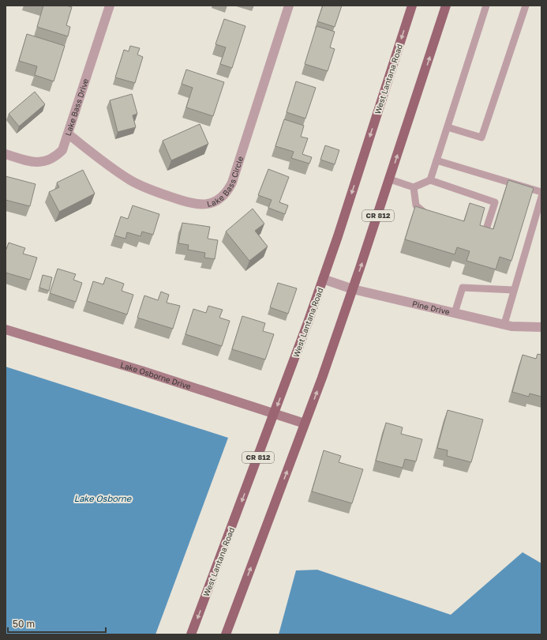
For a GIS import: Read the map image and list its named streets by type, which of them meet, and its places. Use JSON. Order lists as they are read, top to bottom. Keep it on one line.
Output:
{"streets":{"main road":["West Lantana Road","CR 812"],"street":["Lake Bass Drive","Lake Bass Circle","Pine Drive","Lake Osborne Drive"]},"crossings":[["West Lantana Road","Pine Drive"],["West Lantana Road","Lake Osborne Drive"],["Lake Bass Drive","Lake Bass Circle"],["CR 812","Pine Drive"],["CR 812","Lake Osborne Drive"]],"water":["Lake Osborne"],"scale_bar":"50 m"}
